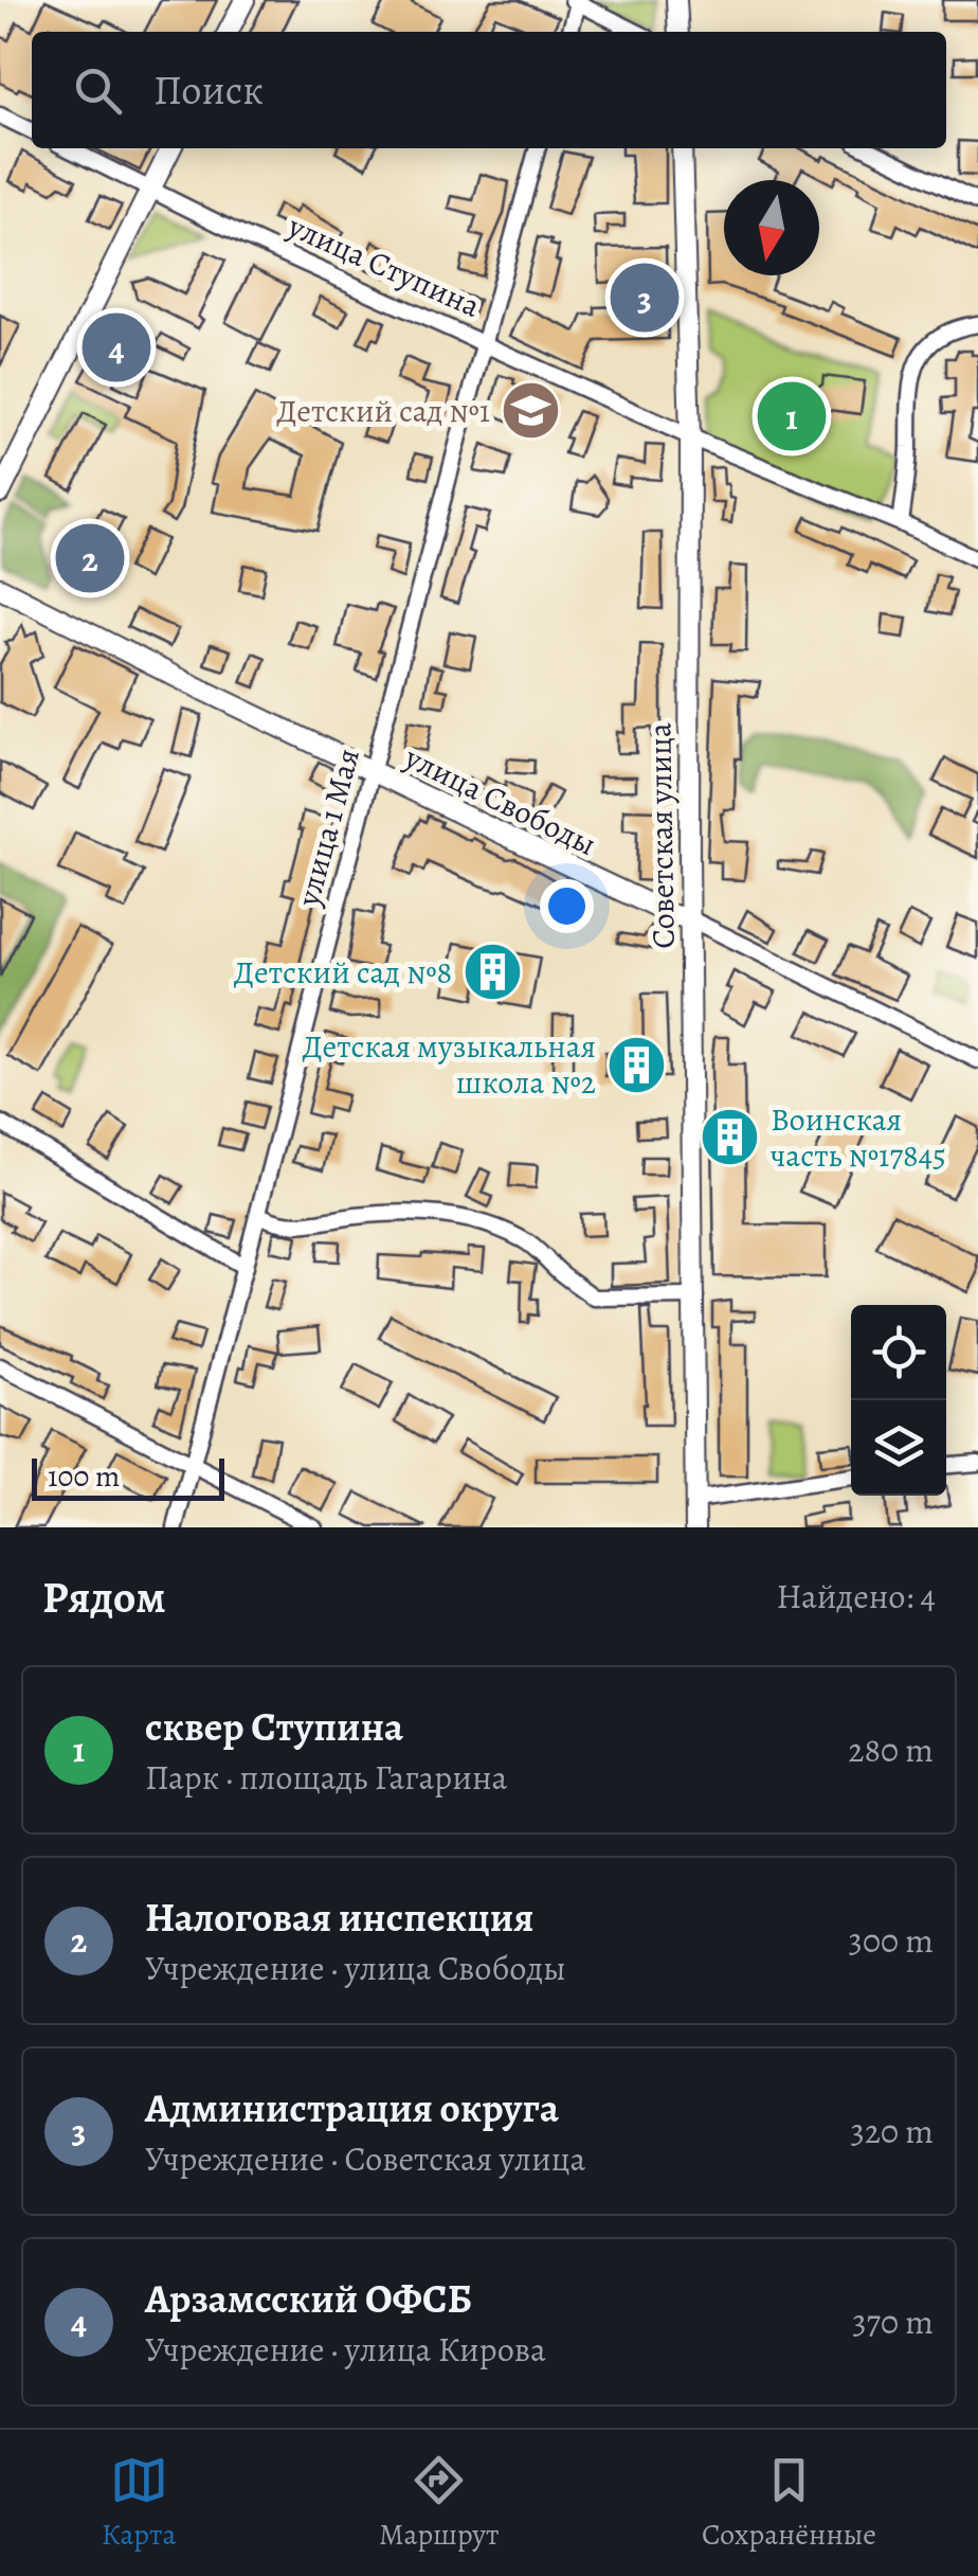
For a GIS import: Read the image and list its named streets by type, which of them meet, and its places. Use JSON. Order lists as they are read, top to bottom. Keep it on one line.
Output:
{"streets":{"street":["улица Ступина","улица Свободы","улица 1 Мая","Советская улица"]},"crossings":[["улица Ступина","улица 1 Мая"],["улица Ступина","Советская улица"],["улица Свободы","улица 1 Мая"],["улица Свободы","Советская улица"]],"places":{"school or university":["Детский сад №1"],"building":["Детский сад №8","Детская музыкальная школа №2","Воинская часть №17845"]},"scale_bar":"100 m","north":"bottom","page":{"search":"Поиск","pins":["3","4","1","2"],"scale":"100 m","heading":["Рядом","Найдено: 4"],"list":[{"mark":"1","name":"сквер Ступина","note":"Парк · площадь Гагарина","value":"280 m"},{"mark":"2","name":"Налоговая инспекция","note":"Учреждение · улица Свободы","value":"300 m"},{"mark":"3","name":"Администрация округа","note":"Учреждение · Советская улица","value":"320 m"},{"mark":"4","name":"Арзамсский ОФСБ","note":"Учреждение · улица Кирова","value":"370 m"}],"nav":["Карта","Маршрут","Сохранённые"]}}
